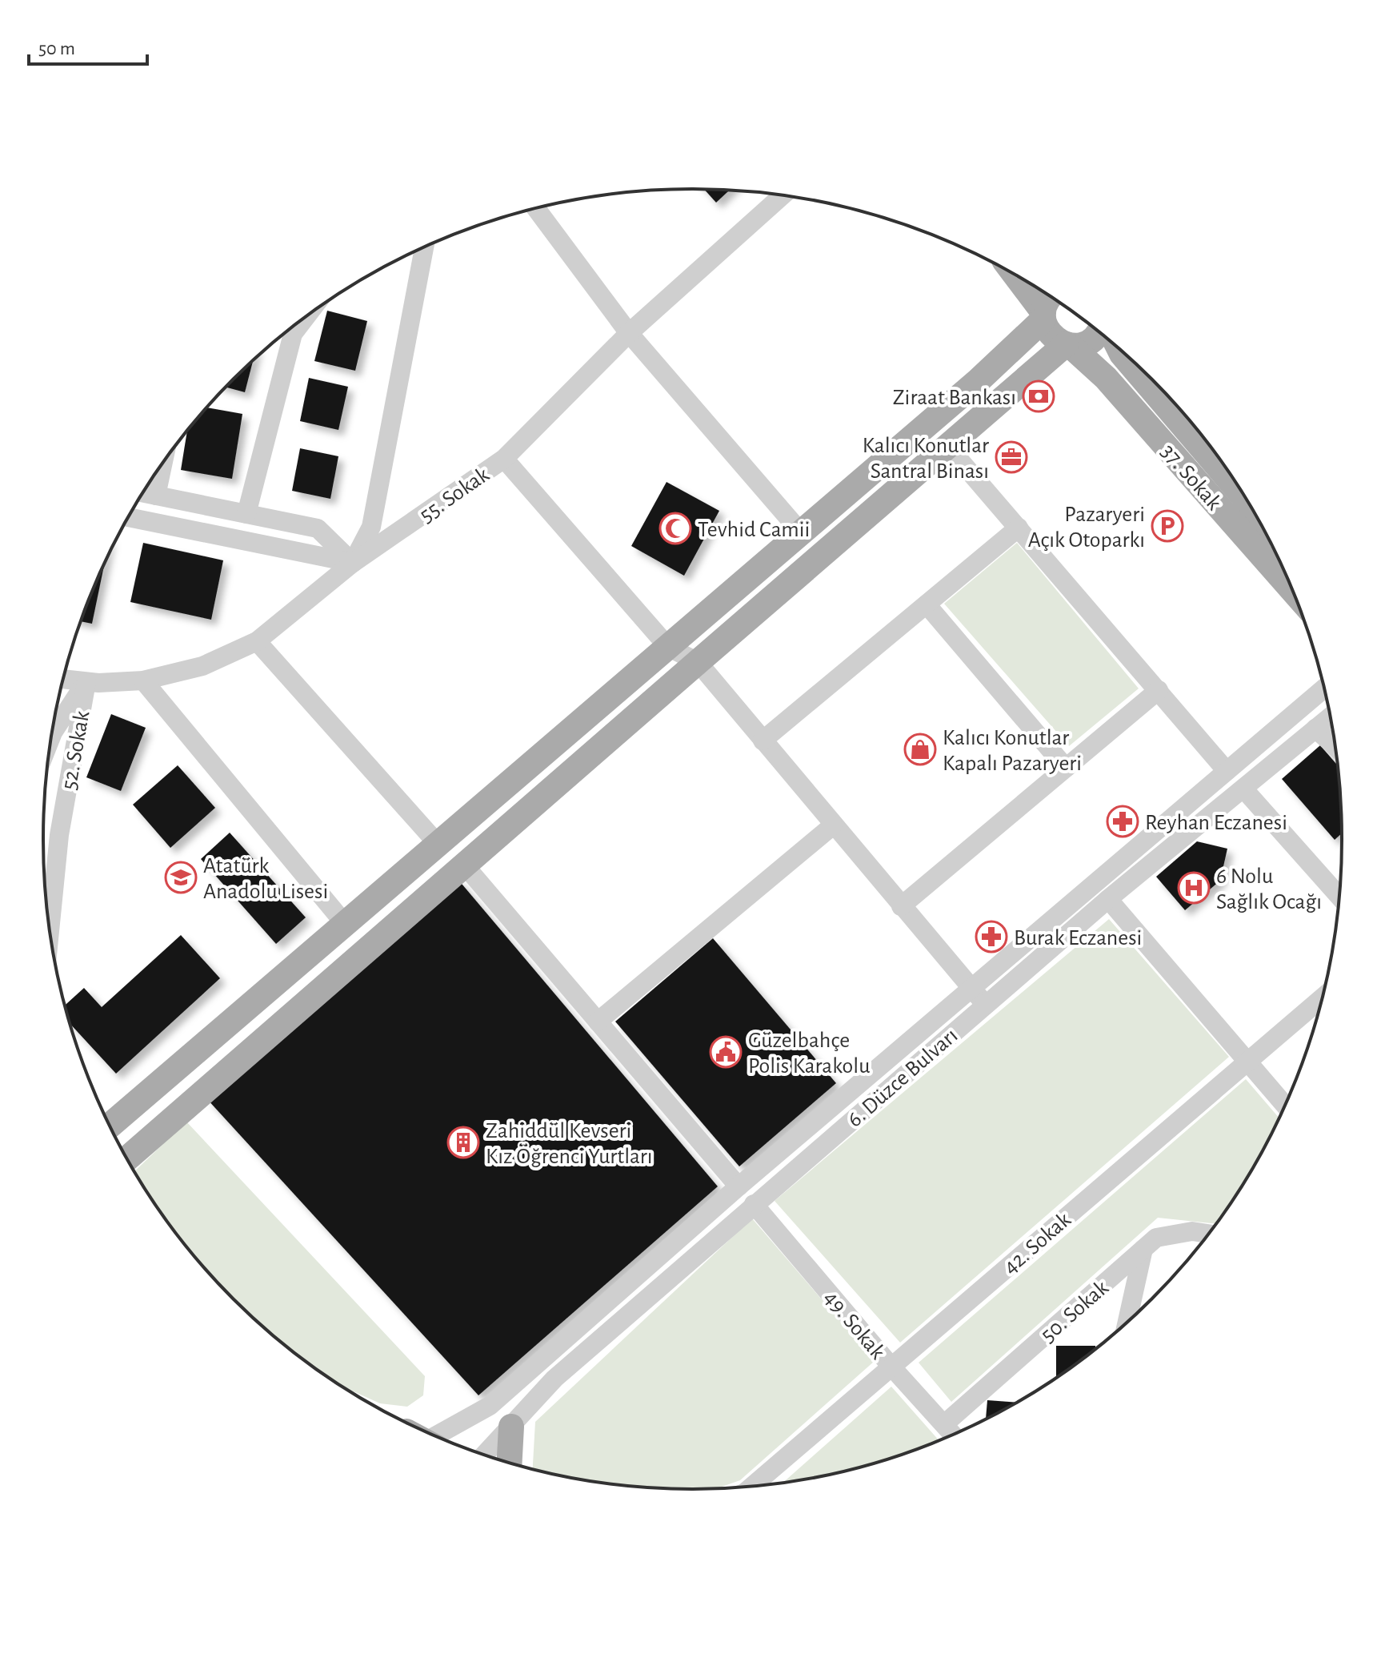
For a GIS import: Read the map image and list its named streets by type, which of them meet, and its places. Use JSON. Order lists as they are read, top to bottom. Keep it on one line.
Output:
{"streets":{"main road":["37. Sokak"],"street":["55. Sokak","52. Sokak","6. Düzce Bulvarı","42. Sokak","50. Sokak","49. Sokak"]},"crossings":[["55. Sokak","52. Sokak"],["6. Düzce Bulvarı","49. Sokak"],["42. Sokak","49. Sokak"],["50. Sokak","49. Sokak"]],"places":{"bank":["Ziraat Bankası"],"office":["Kalıcı Konutlar Santral Binası"],"parking":["Pazaryeri Açık Otoparkı"],"mosque":["Tevhid Camii"],"shop":["Kalıcı Konutlar Kapalı Pazaryeri"],"pharmacy":["Reyhan Eczanesi","Burak Eczanesi"],"school or university":["Atatürk Anadolu Lisesi"],"hospital":["6 Nolu Sağlık Ocağı"],"public building":["Güzelbahçe Polis Karakolu"],"building":["Zahiddül Kevseri Kız Öğrenci Yurtları"]},"scale_bar":"50 m"}
